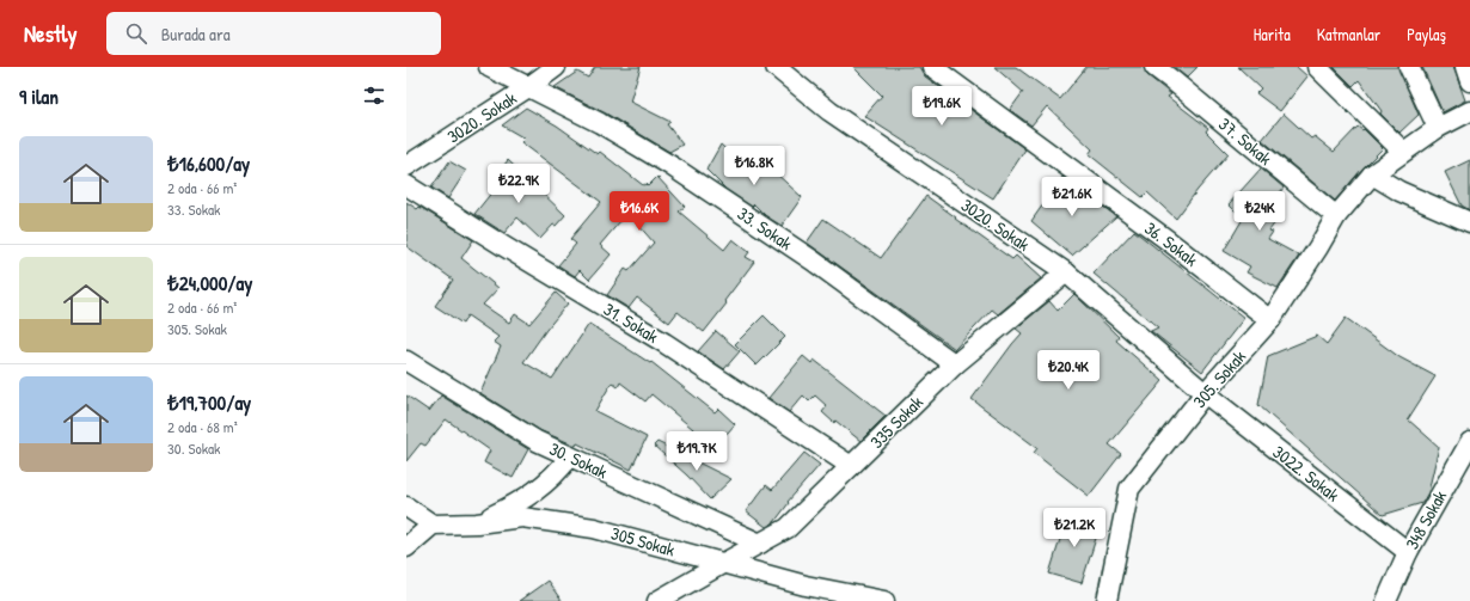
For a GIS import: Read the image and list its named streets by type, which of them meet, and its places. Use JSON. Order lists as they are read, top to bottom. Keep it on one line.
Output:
{"streets":{"street":["3020. Sokak","37. Sokak","33. Sokak","36. Sokak","31. Sokak","305. Sokak","335 Sokak","30. Sokak","3022. Sokak","348 Sokak","305 Sokak"]},"crossings":[["3020. Sokak","33. Sokak"],["3020. Sokak","305. Sokak"],["3020. Sokak","335 Sokak"],["3020. Sokak","3022. Sokak"],["37. Sokak","305. Sokak"],["33. Sokak","335 Sokak"],["36. Sokak","305. Sokak"],["31. Sokak","335 Sokak"],["305. Sokak","3022. Sokak"],["335 Sokak","30. Sokak"],["335 Sokak","305 Sokak"],["3022. Sokak","348 Sokak"]],"page":{"header":"Nestly","search":"Burada ara","nav":["Harita","Katmanlar","Paylaş"],"heading":"9 ilan","price":["₺19.6K","₺16.8K","₺22.9K","₺21.6K","₺16.6K","₺24K","₺20.4K","₺19.7K","₺21.2K"],"list":[{"name":"₺16,600/ay","note":"2 oda · 66 m² · 33. Sokak"},{"name":"₺24,000/ay","note":"2 oda · 66 m² · 305. Sokak"},{"name":"₺19,700/ay","note":"2 oda · 68 m² · 30. Sokak"}]}}
